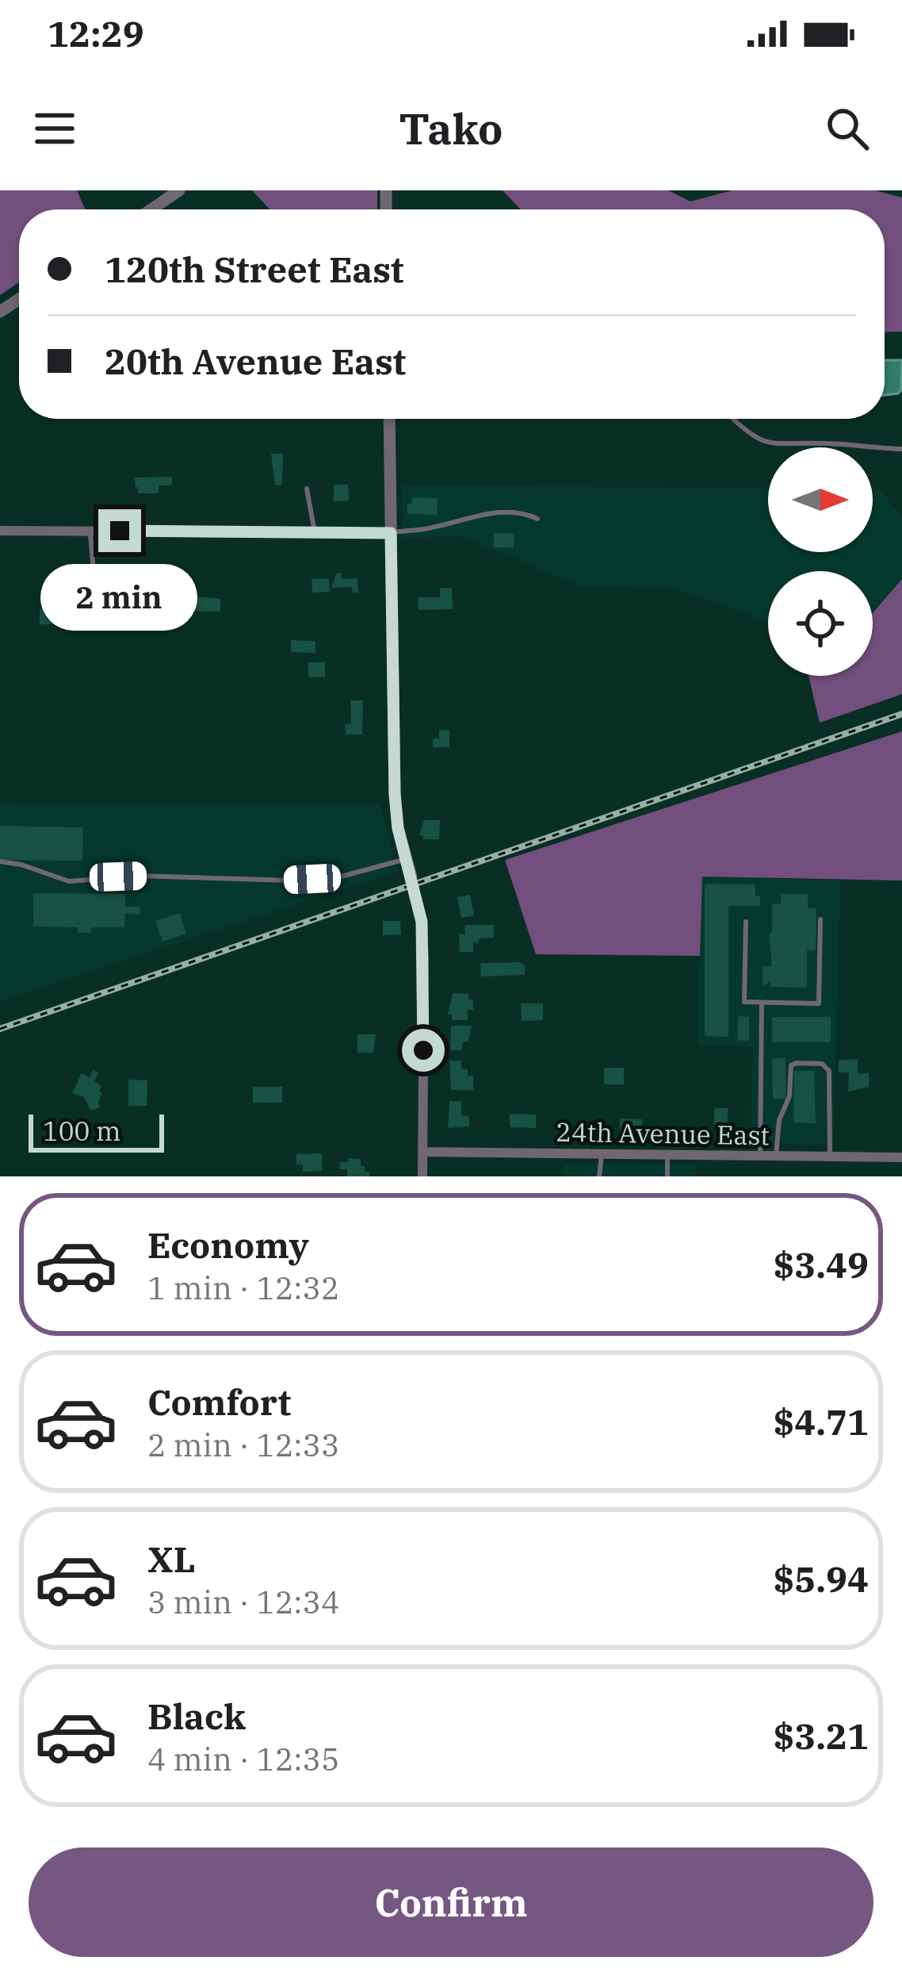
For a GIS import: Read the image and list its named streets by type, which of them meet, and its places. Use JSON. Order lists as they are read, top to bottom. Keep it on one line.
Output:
{"streets":{"street":["24th Avenue East"]},"scale_bar":"100 m","north":"right","page":{"status":"12:29","header":"Tako","banner":["120th Street East","20th Avenue East"],"bubble":"2 min","scale":"100 m","list":[{"name":"Economy","note":"1 min · 12:32","value":"$3.49"},{"name":"Comfort","note":"2 min · 12:33","value":"$4.71"},{"name":"XL","note":"3 min · 12:34","value":"$5.94"},{"name":"Black","note":"4 min · 12:35","value":"$3.21"}],"buttons":"Confirm"}}
